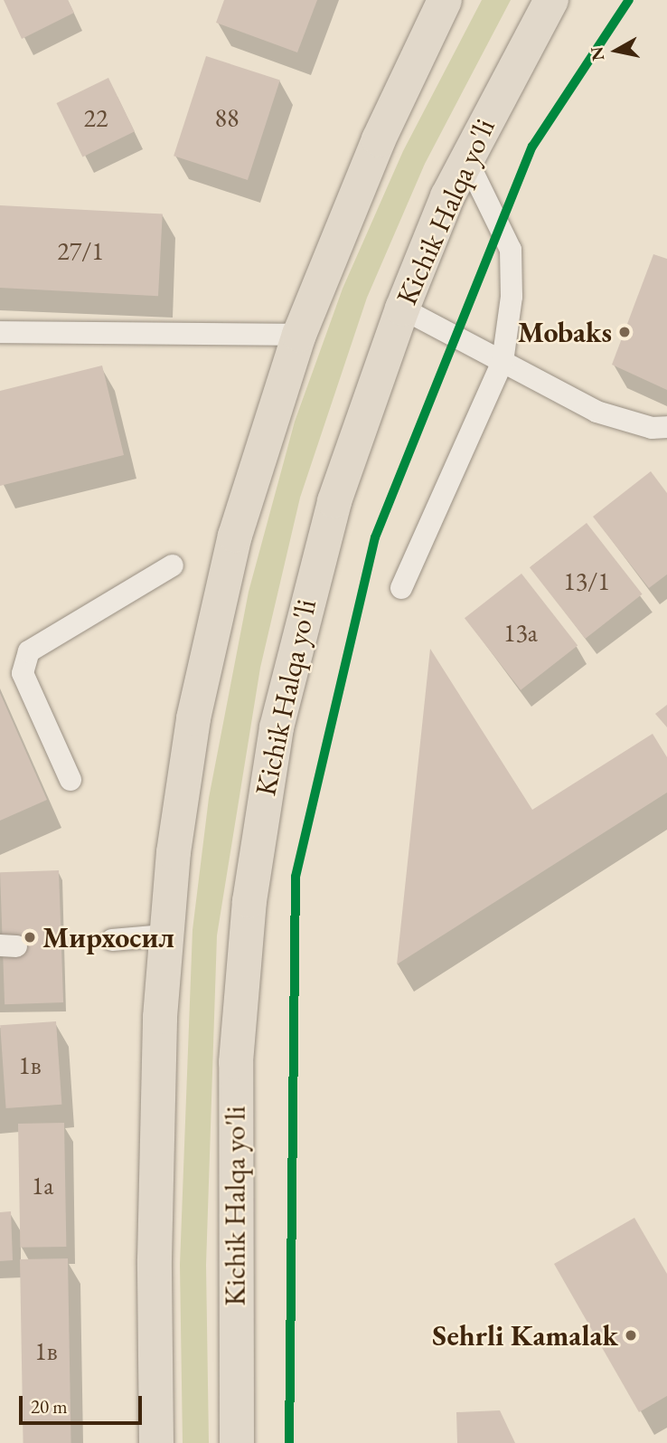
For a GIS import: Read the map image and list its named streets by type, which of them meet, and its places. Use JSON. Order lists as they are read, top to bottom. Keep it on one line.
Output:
{"streets":{"highway":["Kichik Halqa yo'li"]},"places":["Mobaks","Мирхосил","Sehrli Kamalak"],"house_numbers":["22","88","27/1","13/1","13a","1в","1a","1в"],"scale_bar":"20 m","north":"left"}
